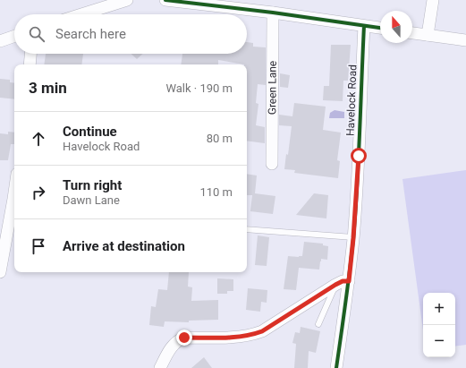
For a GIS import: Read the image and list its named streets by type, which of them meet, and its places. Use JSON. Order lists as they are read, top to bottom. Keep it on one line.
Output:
{"streets":{"street":["Green Lane","Havelock Road"]},"north":"top","page":{"search":"Search here","heading":["3 min","Walk · 190 m"],"list":[["Continue","Havelock Road","80 m"],["Turn right","Dawn Lane","110 m"],"Arrive at destination"],"map_buttons":["+","−"]}}
